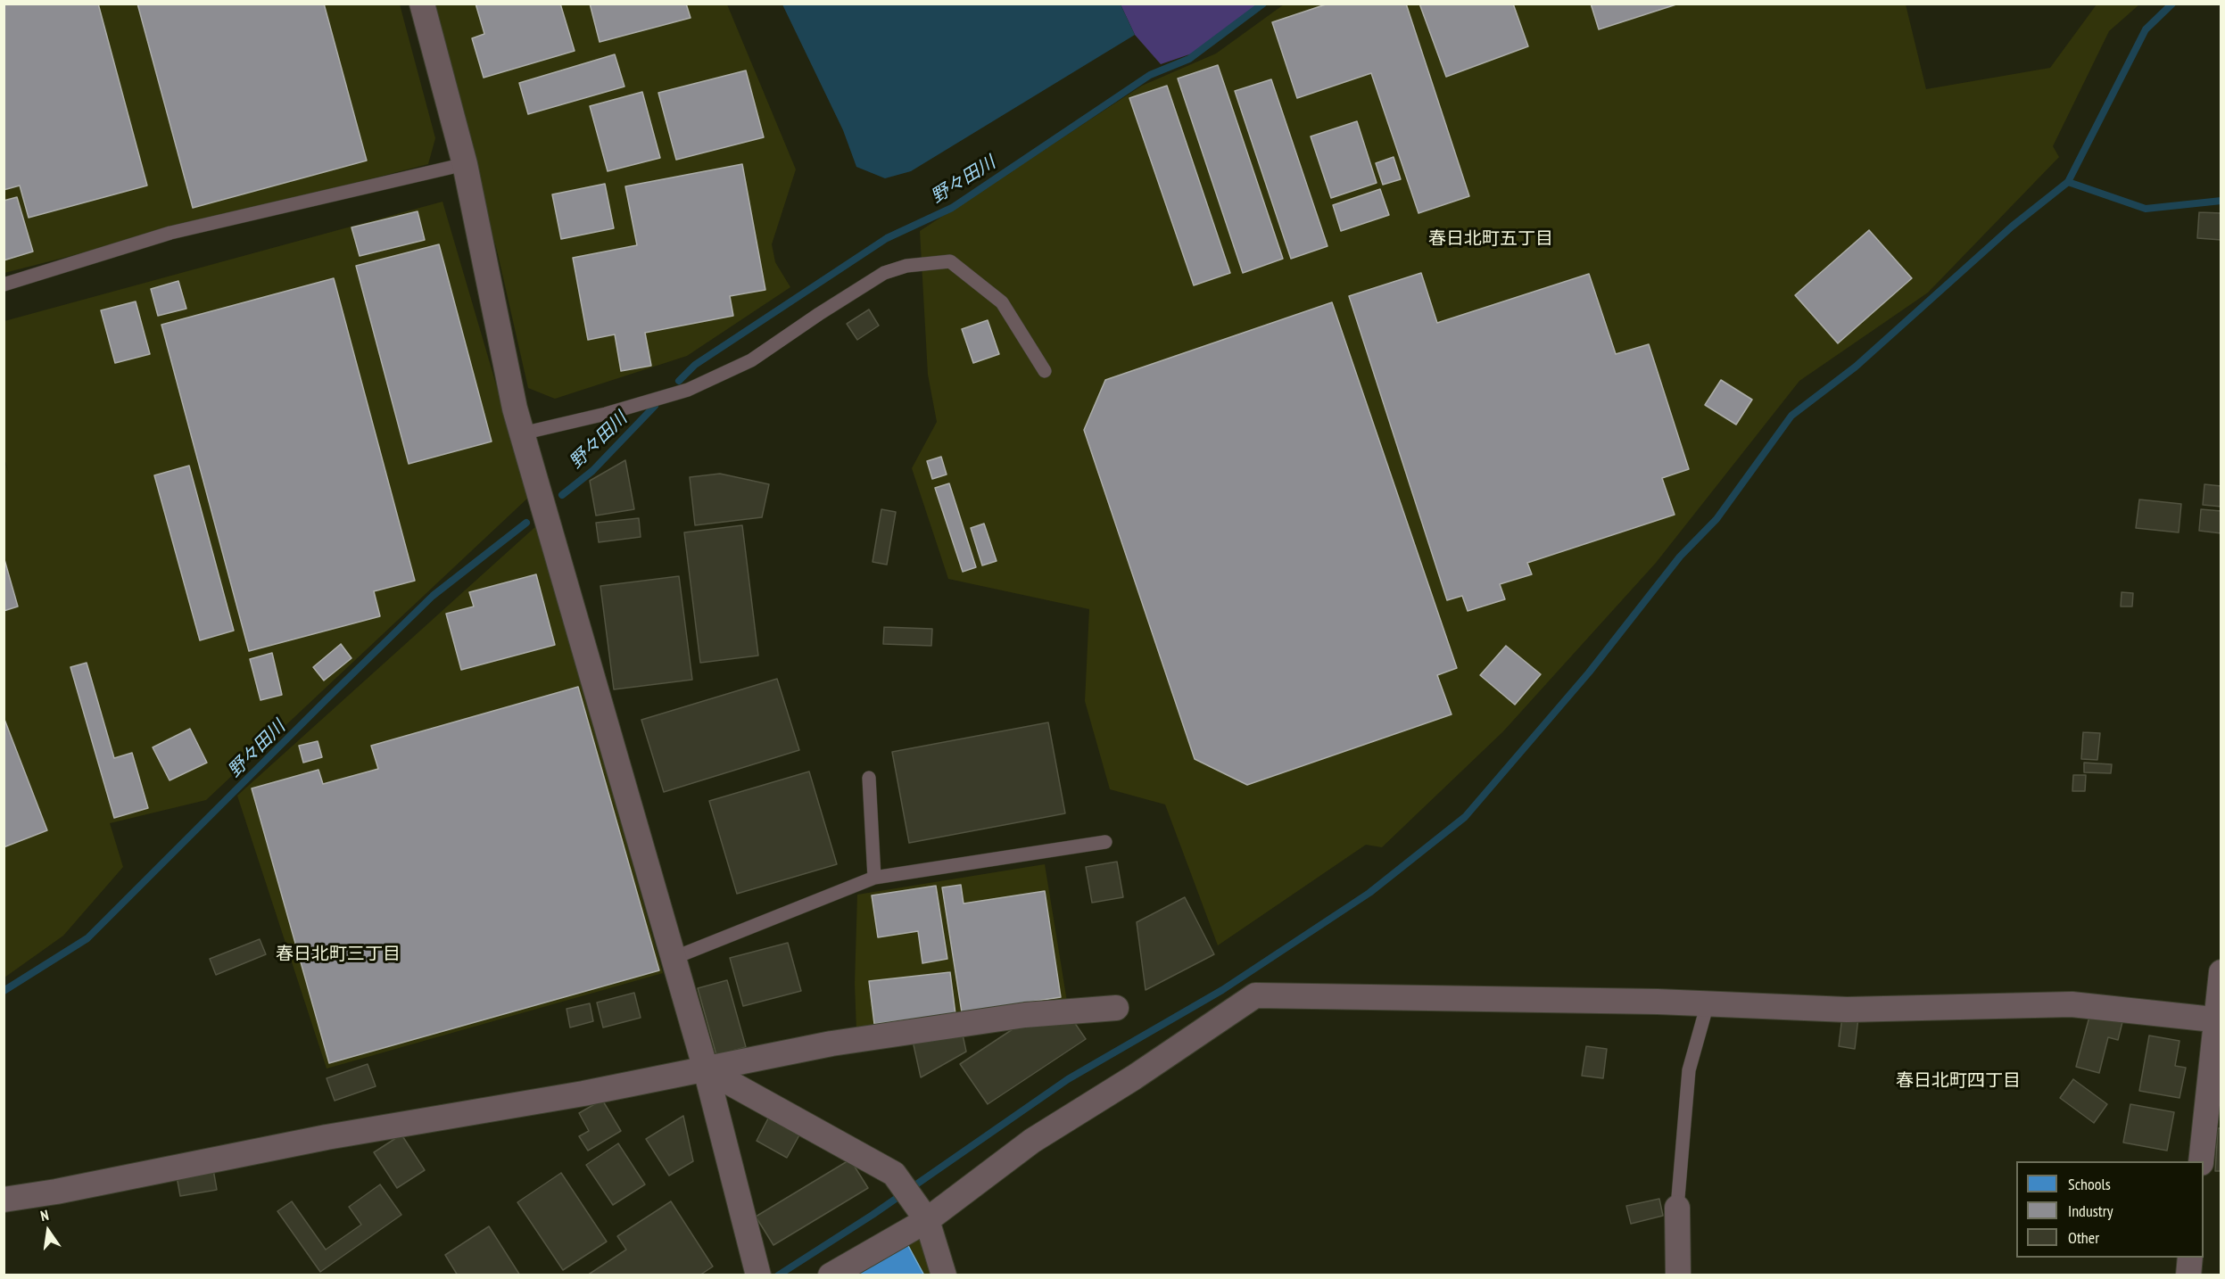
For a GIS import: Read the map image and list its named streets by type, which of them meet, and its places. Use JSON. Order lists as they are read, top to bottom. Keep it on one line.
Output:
{"districts":["春日北町五丁目","春日北町三丁目","春日北町四丁目"],"water":["野々田川"],"legend":["Schools","Industry","Other"],"north":"top"}
